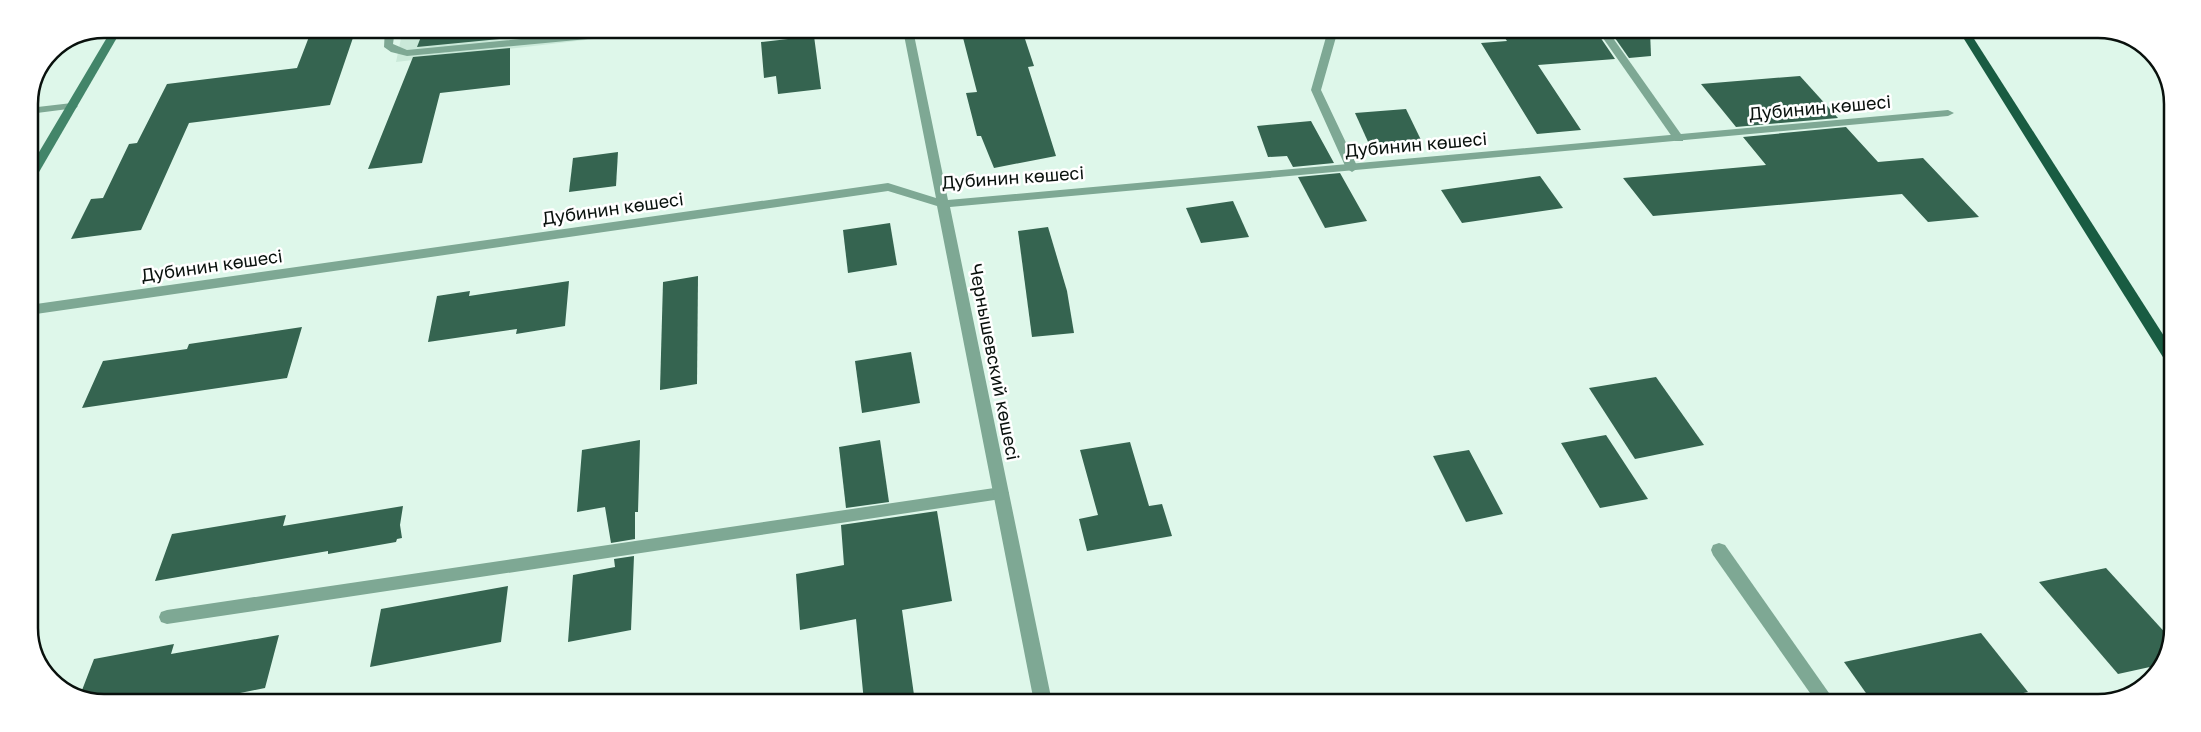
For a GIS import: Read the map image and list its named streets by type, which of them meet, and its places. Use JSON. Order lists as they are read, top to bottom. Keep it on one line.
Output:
{"streets":{"street":["Дубинин көшесі","Чернышевский көшесі"]},"crossings":[["Дубинин көшесі","Чернышевский көшесі"]]}
